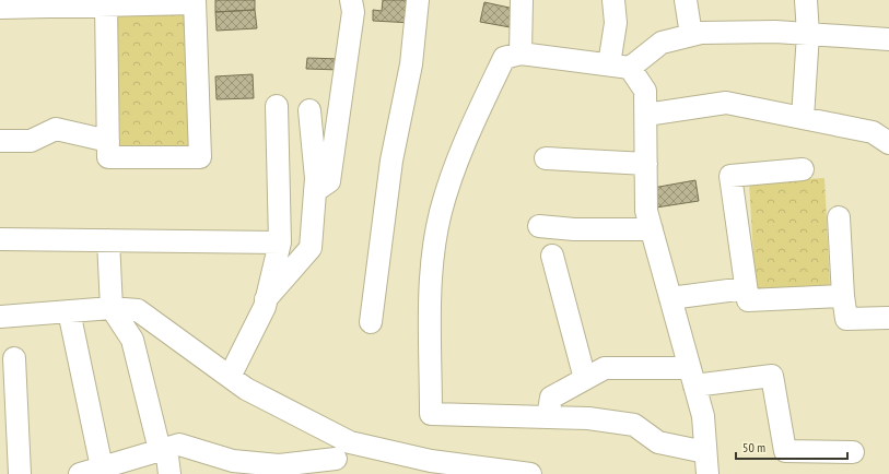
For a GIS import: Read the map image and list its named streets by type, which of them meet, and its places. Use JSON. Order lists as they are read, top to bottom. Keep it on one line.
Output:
{"scale_bar":"50 m"}
